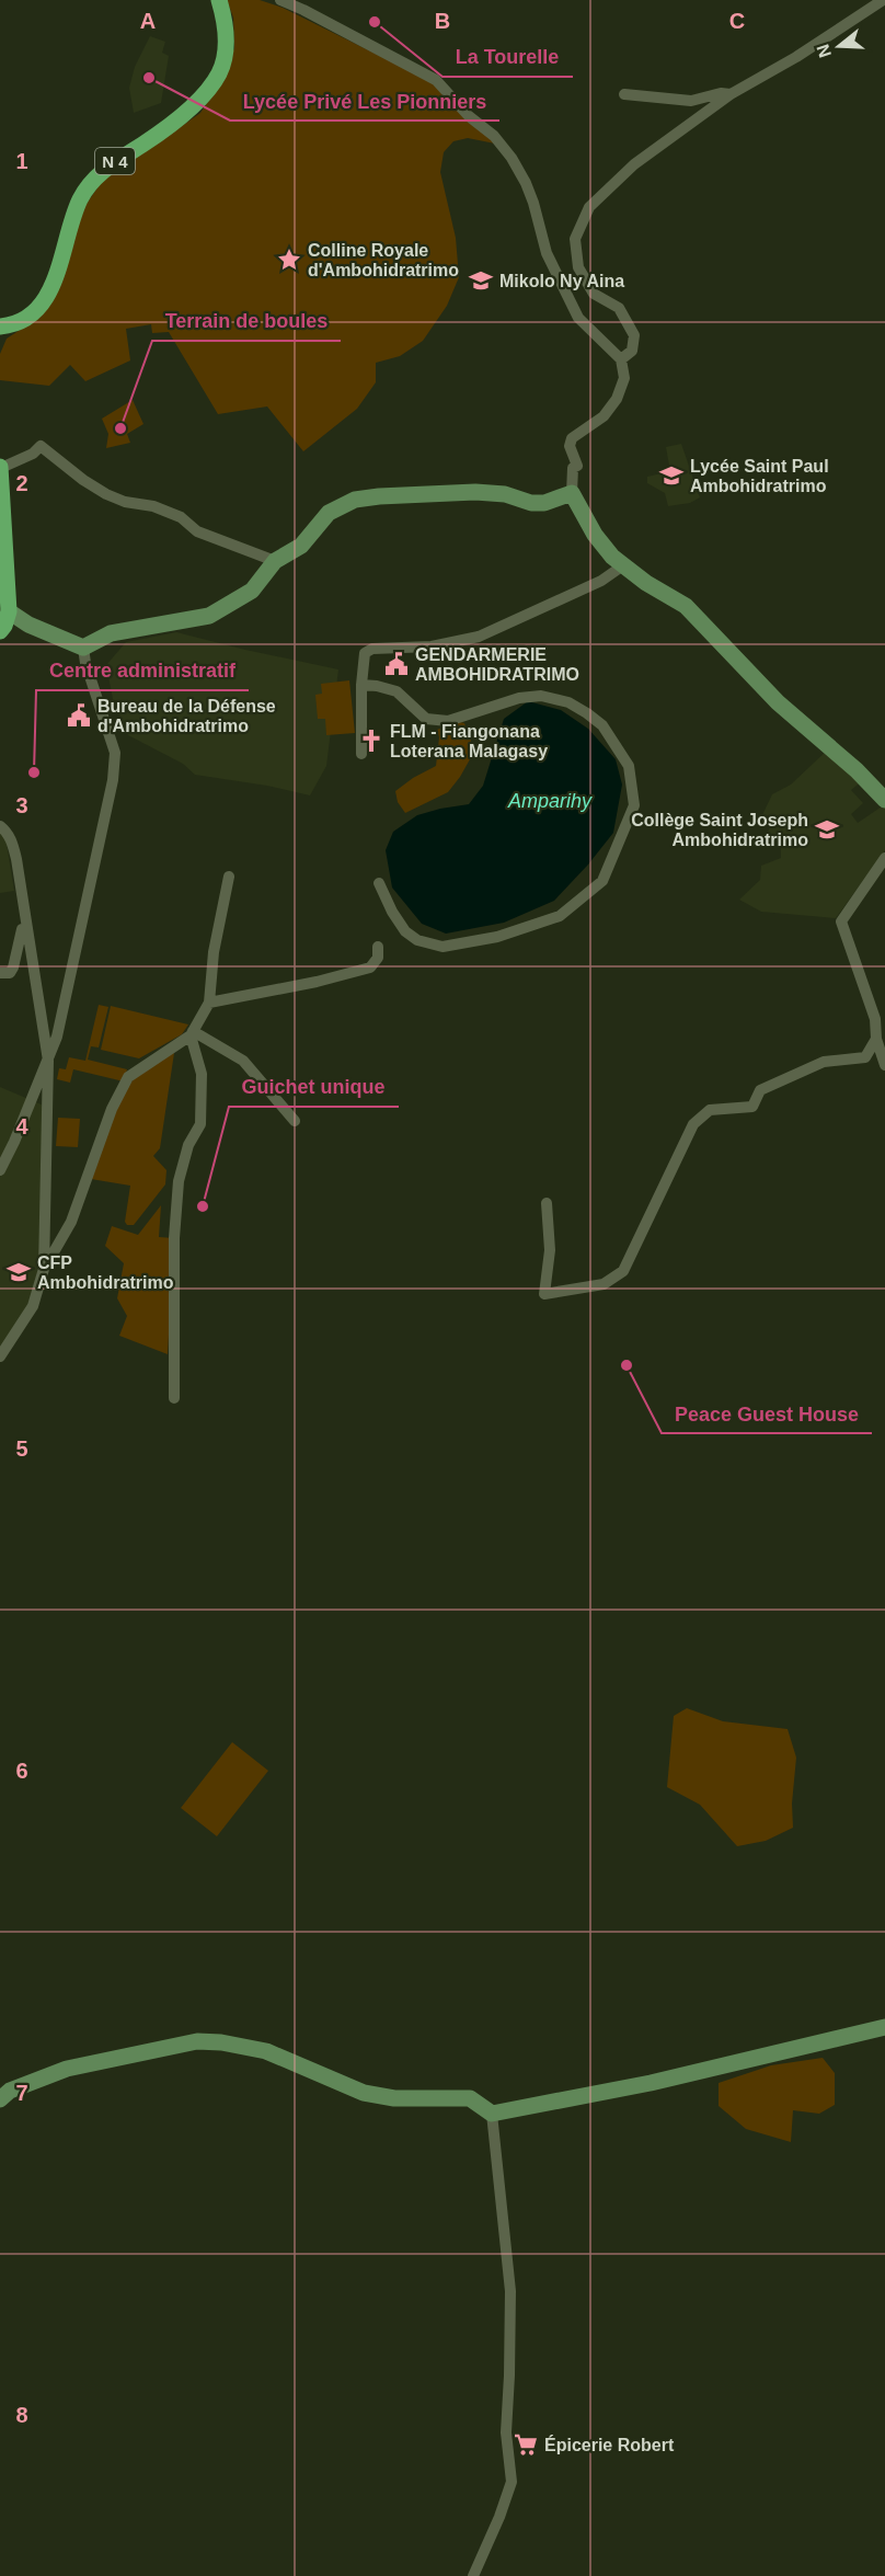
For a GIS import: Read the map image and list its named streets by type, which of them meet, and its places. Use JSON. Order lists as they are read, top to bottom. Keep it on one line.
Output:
{"streets":{"main road":["N 4"]},"water":["Amparihy"],"places":{"other":["La Tourelle","Lycée Privé Les Pionniers","Terrain de boules","Centre administratif","Guichet unique","Peace Guest House"],"place":["Colline Royale d'Ambohidratrimo"],"school or university":["Mikolo Ny Aina","Lycée Saint Paul Ambohidratrimo","Collège Saint Joseph Ambohidratrimo","CFP Ambohidratrimo"],"public building":["GENDARMERIE AMBOHIDRATRIMO","Bureau de la Défense d'Ambohidratrimo"],"church":["FLM - Fiangonana Loterana Malagasy"],"supermarket":["Épicerie Robert"]},"north":"left","grid":{"columns":["A","B","C"],"rows":["1","2","3","4","5","6","7","8"]}}
